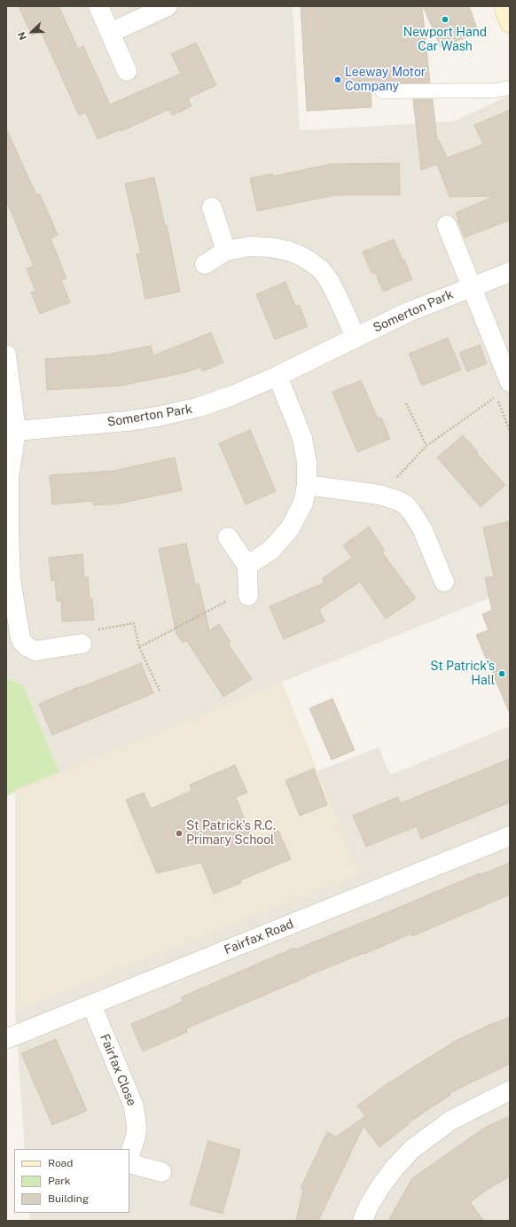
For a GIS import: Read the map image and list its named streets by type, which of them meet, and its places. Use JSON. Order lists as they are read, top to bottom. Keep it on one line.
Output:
{"streets":{"street":["Somerton Park","Fairfax Road","Fairfax Close"]},"crossings":[["Fairfax Road","Fairfax Close"]],"places":["Newport Hand Car Wash","Leeway Motor Company","St Patrick's Hall","St Patrick's R.C. Primary School"],"legend":["Road","Park","Building"],"north":"bottom left"}
